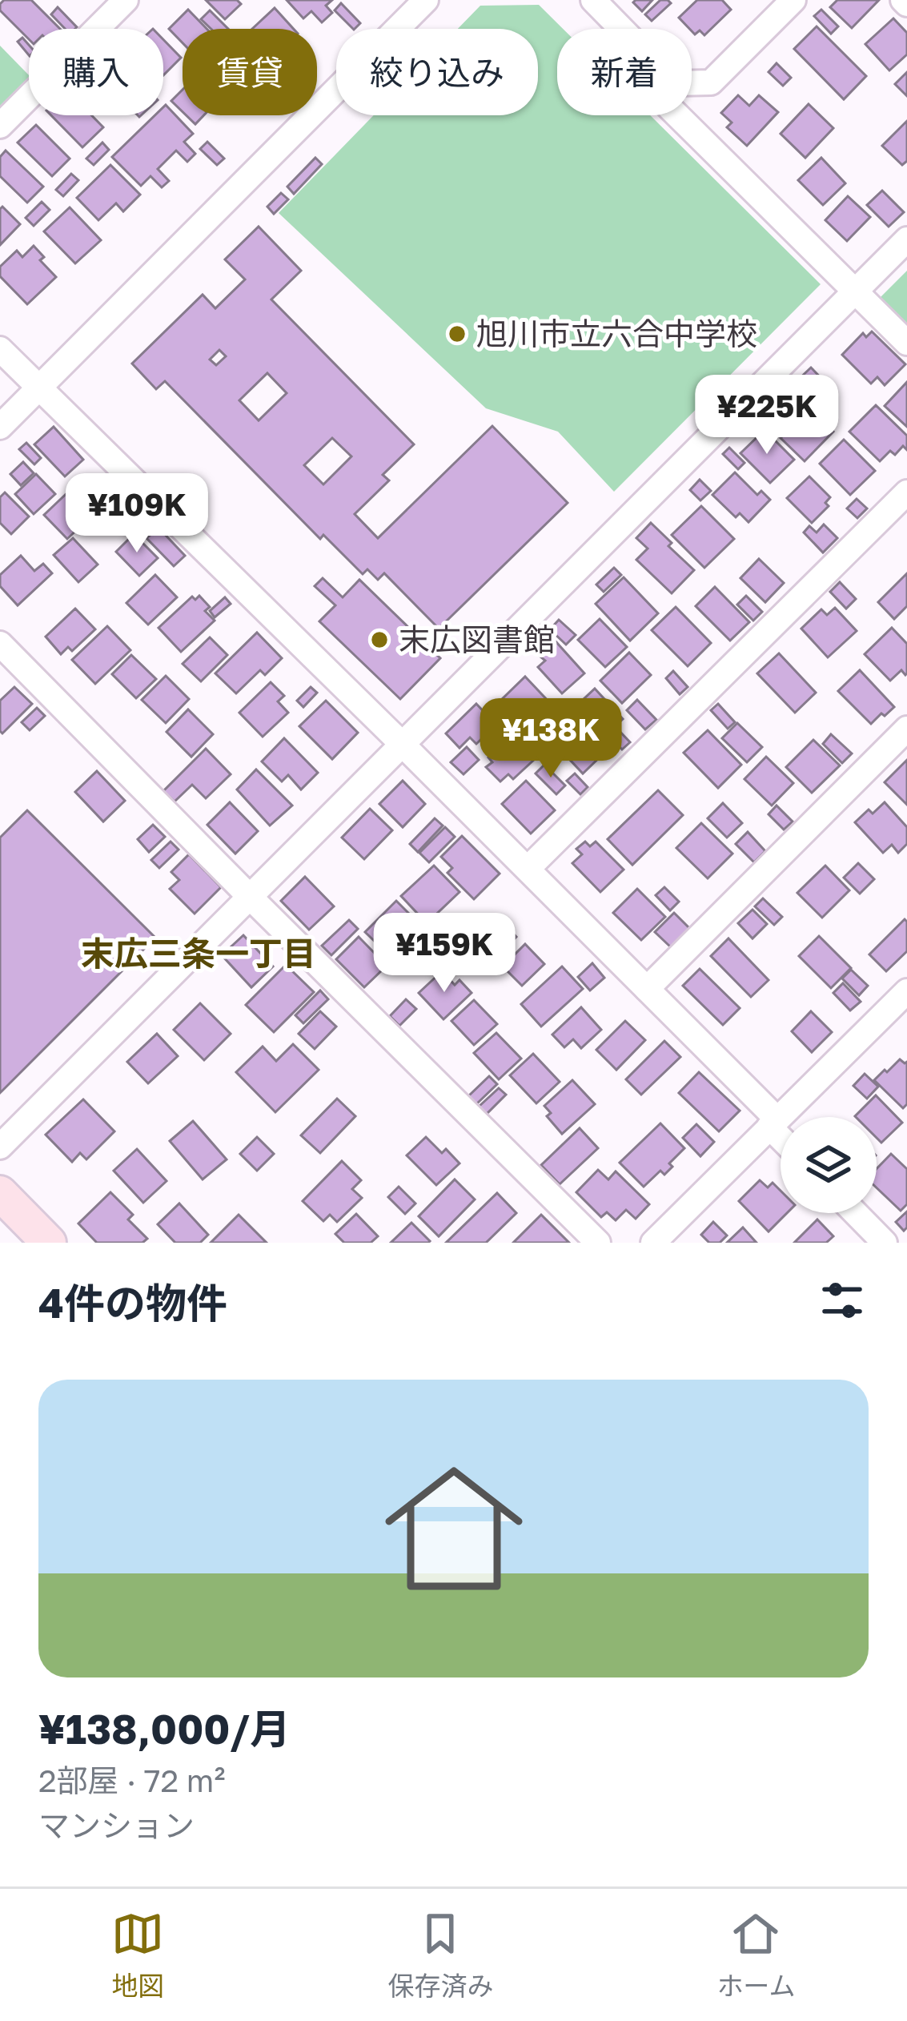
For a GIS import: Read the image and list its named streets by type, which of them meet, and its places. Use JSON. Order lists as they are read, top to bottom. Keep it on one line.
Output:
{"districts":["末広三条一丁目"],"places":["旭川市立六合中学校","末広図書館"],"page":{"chip":["購入","賃貸","絞り込み","新着"],"price":["¥225K","¥109K","¥138K","¥159K"],"heading":"4件の物件","list":[{"name":"¥138,000/月","note":"2部屋 · 72 m² · マンション"}],"tabs":["地図","保存済み","ホーム"]}}
